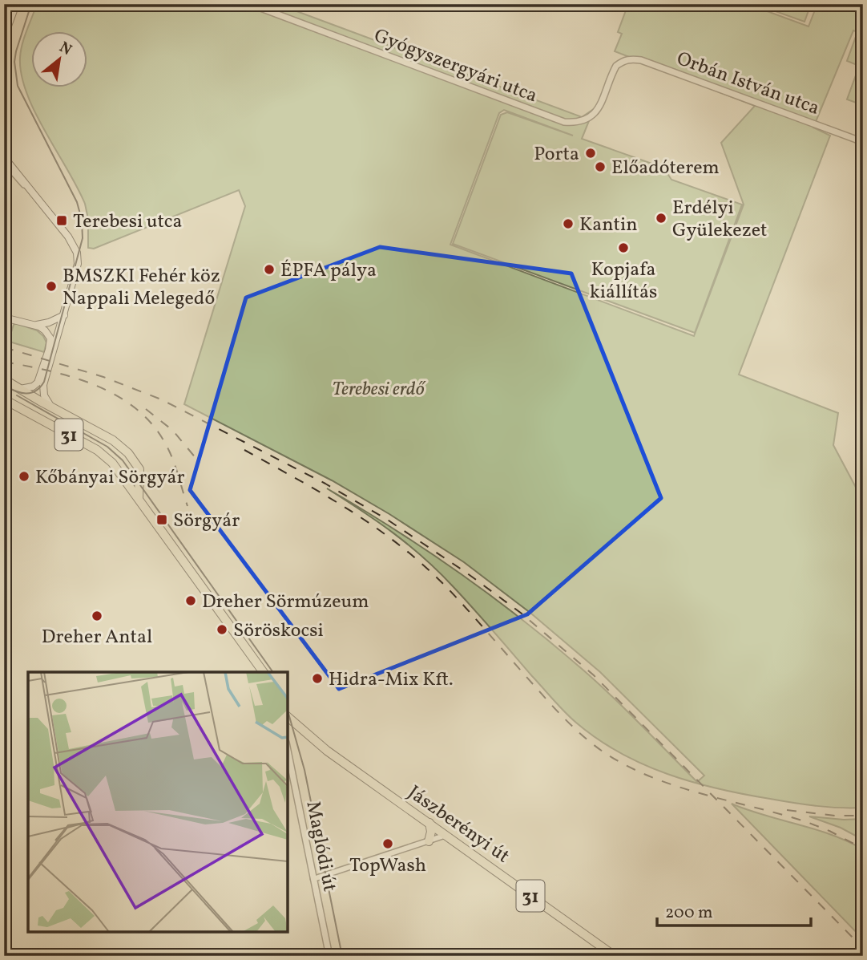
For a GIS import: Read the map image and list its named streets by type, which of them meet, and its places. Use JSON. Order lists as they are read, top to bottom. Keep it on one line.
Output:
{"streets":{"main road":["31","Jászberényi út"],"street":["Gyógyszergyári utca","Orbán István utca","Maglódi út"]},"crossings":[["Gyógyszergyári utca","Orbán István utca"]],"parks":["Terebesi erdő"],"places":{"other":["Porta","Előadóterem","Erdélyi Gyülekezet","Kantin","Kopjafa kiállítás","ÉPFA pálya","BMSZKI Fehér köz Nappali Melegedő","Kőbányai Sörgyár","Dreher Sörmúzeum","Dreher Antal","Söröskocsi","Hidra-Mix Kft.","TopWash"],"transit":["Terebesi utca","Sörgyár"]},"scale_bar":"200 m","north":"top right"}
